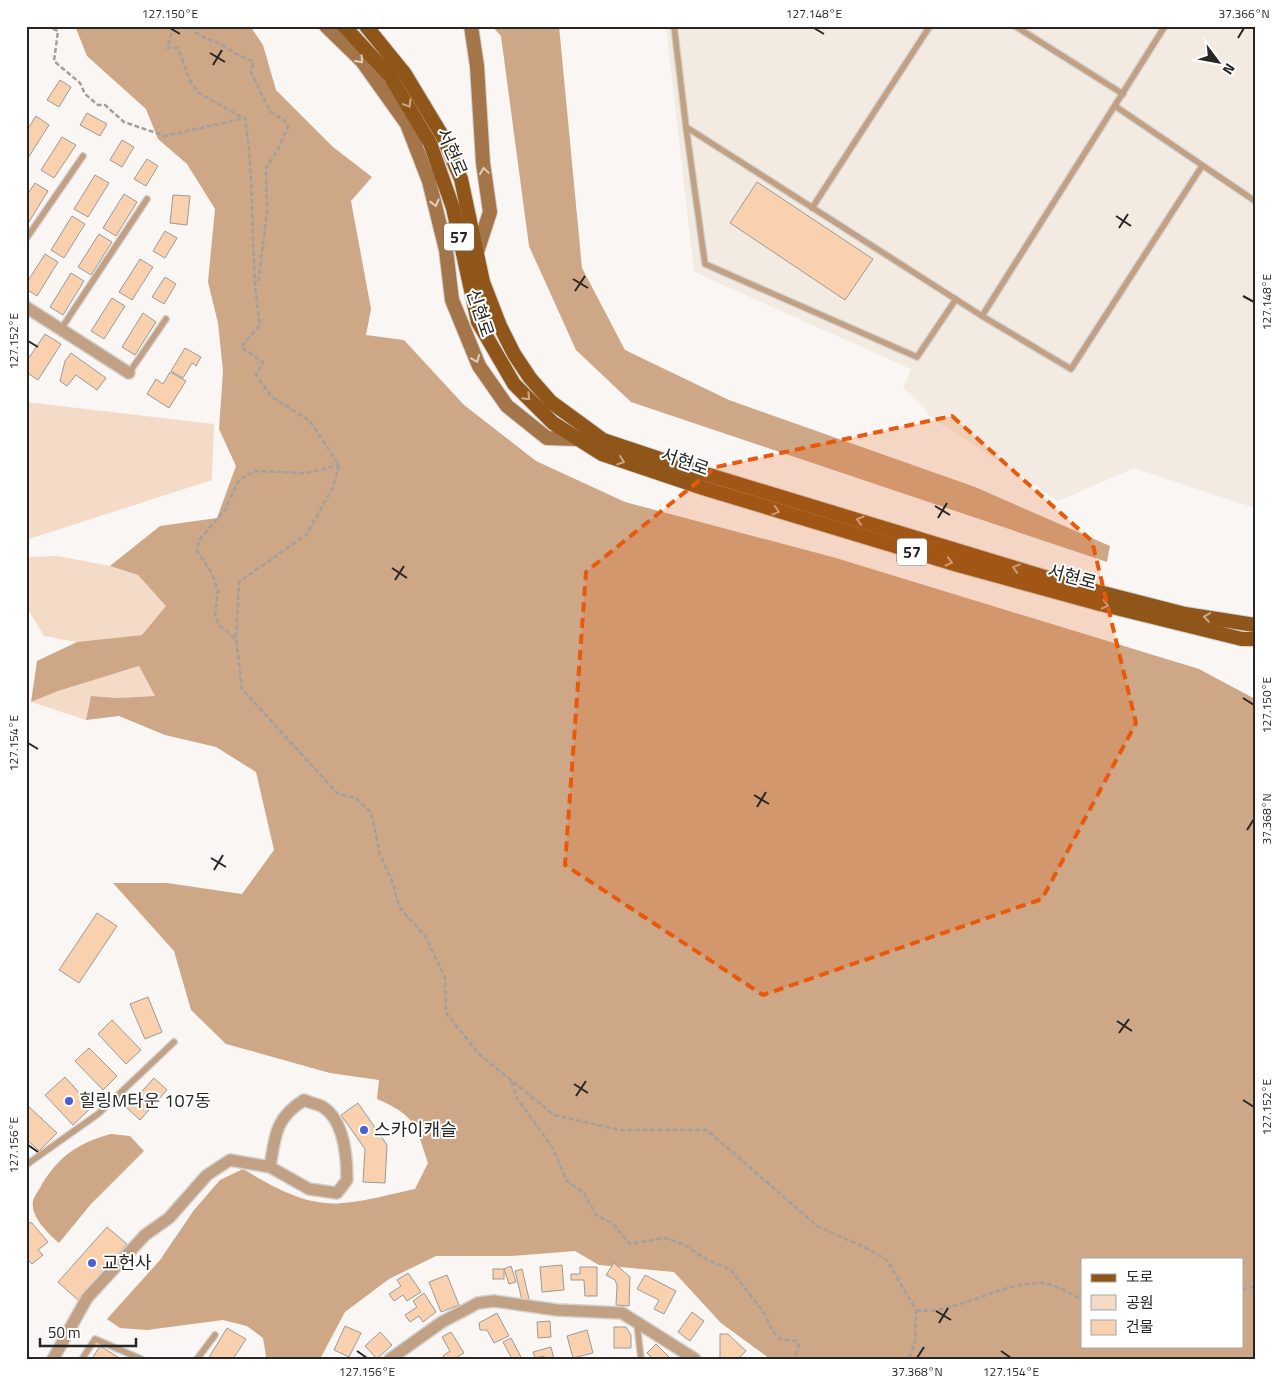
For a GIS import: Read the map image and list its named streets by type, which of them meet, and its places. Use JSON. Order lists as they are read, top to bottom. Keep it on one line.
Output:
{"streets":{"main road":["서현로","57","신현로"]},"crossings":[["서현로","신현로"]],"one_way":["신현로"],"places":["힐링M타운 107동","스카이캐슬","교헌사"],"legend":["도로","공원","건물"],"scale_bar":"50 m","north":"bottom right","coordinates":["127.150°E","127.148°E","37.366°N","127.152°E","127.154°E","37.368°N","127.156°E"]}
